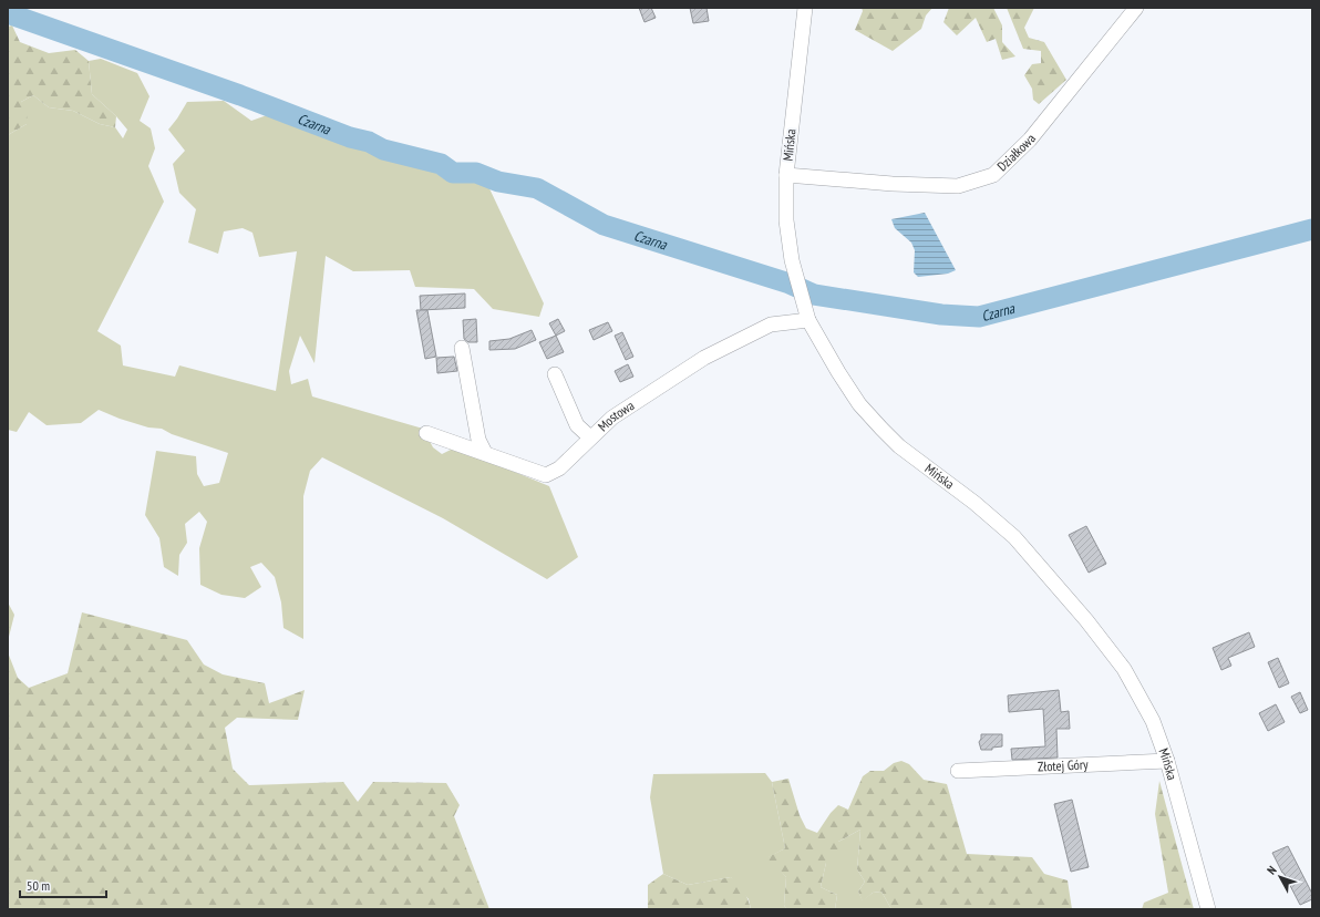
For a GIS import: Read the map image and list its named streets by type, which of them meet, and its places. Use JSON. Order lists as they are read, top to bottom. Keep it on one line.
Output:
{"streets":{"street":["Mińska","Działkowa","Mostowa","Złotej Góry"]},"crossings":[["Mińska","Działkowa"],["Mińska","Mostowa"],["Mińska","Złotej Góry"]],"water":["Czarna"],"scale_bar":"50 m","north":"top left"}
